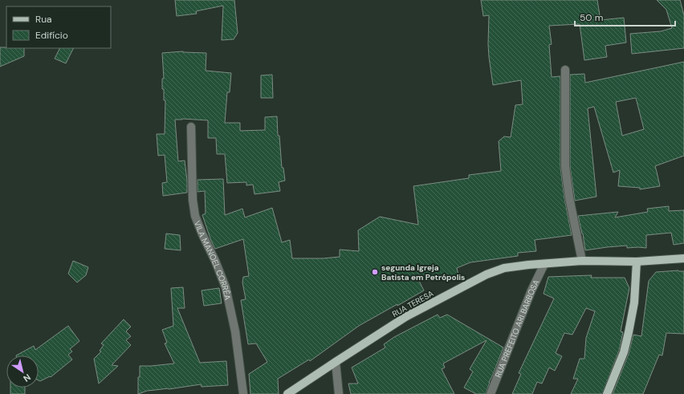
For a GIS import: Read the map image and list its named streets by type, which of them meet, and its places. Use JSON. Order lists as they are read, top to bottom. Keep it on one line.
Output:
{"streets":{"main road":["RUA TERESA"],"street":["VILA MANOEL CORRÊA","RUA PREFEITO ARI BARBOSA"]},"crossings":[["RUA TERESA","RUA PREFEITO ARI BARBOSA"]],"places":["segunda Igreja Batista em Petrópolis"],"legend":["Rua","Edifício"],"scale_bar":"50 m","north":"bottom right"}
